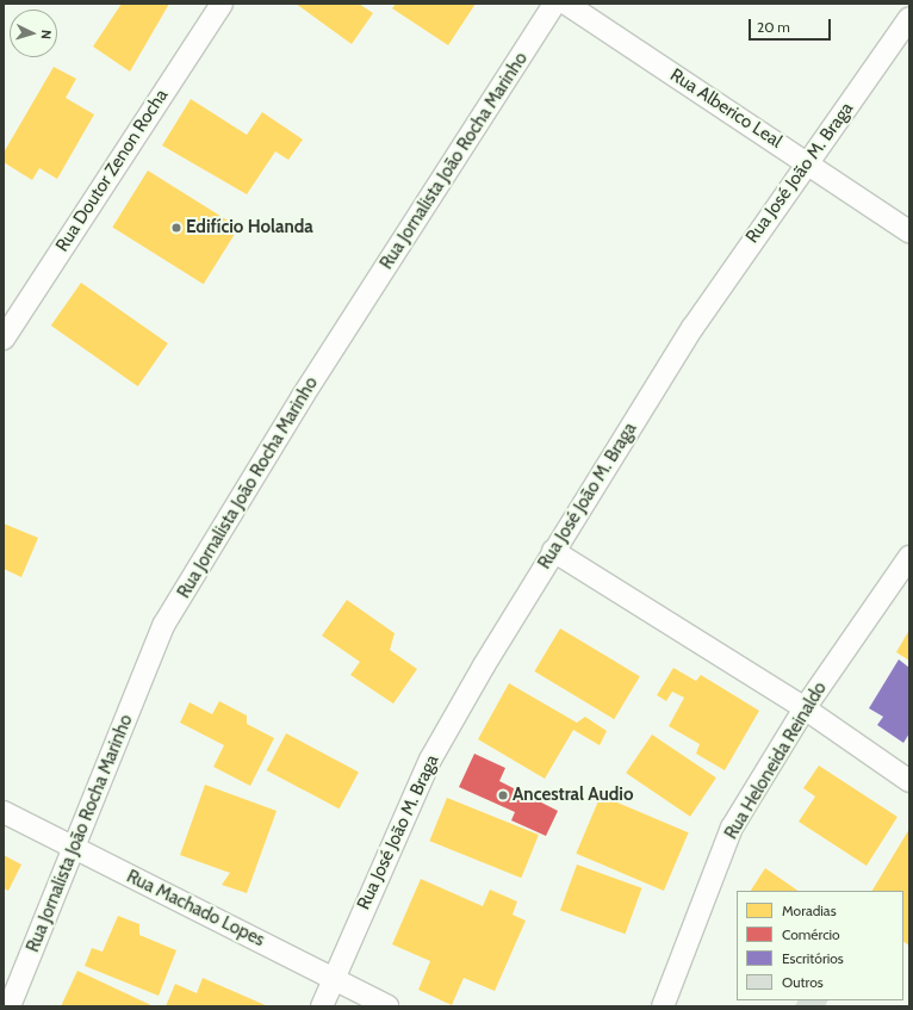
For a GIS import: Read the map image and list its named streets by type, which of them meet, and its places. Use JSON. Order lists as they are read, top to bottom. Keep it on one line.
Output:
{"streets":{"street":["Rua Alberico Leal","Rua Jornalista João Rocha Marinho","Rua Doutor Zenon Rocha","Rua José João M. Braga","Rua Heloneida Reinaldo","Rua Machado Lopes"]},"crossings":[["Rua Alberico Leal","Rua José João M. Braga"],["Rua Jornalista João Rocha Marinho","Rua Machado Lopes"],["Rua José João M. Braga","Rua Machado Lopes"]],"places":["Edifício Holanda","Ancestral Audio"],"legend":["Moradias","Comércio","Escritórios","Outros"],"scale_bar":"20 m","north":"right"}
